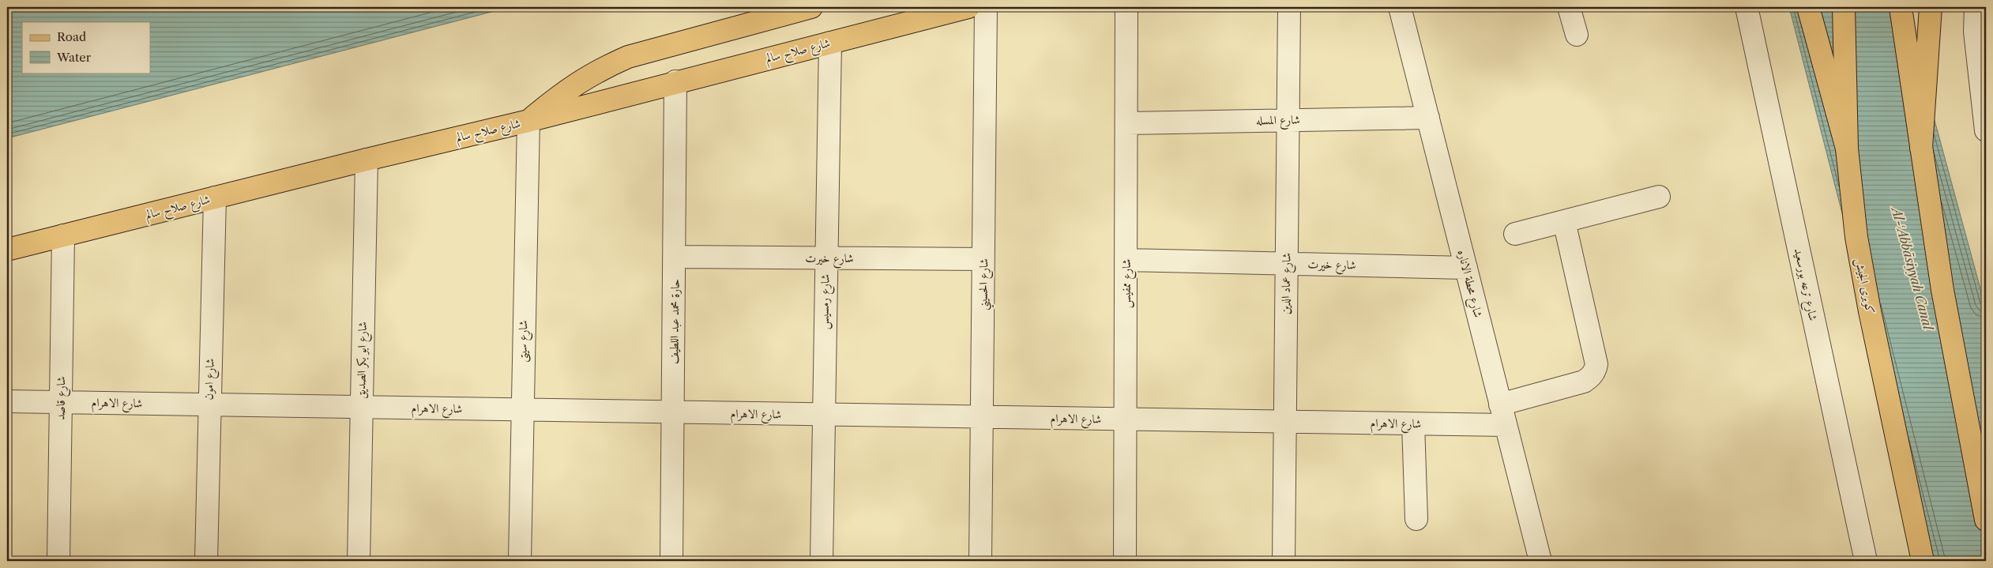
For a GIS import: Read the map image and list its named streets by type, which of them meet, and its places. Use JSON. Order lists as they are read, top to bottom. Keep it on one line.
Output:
{"streets":{"main road":["شارع صلاح سالم","كوبرى الجيش"],"street":["شارع المسله","شارع خيرت","شارع ممفيس","شارع عماد الدين","شارع محطة الاناره","شارع الحسيني","شارع ترعه بورسعيد","شارع رمسيس","حارة محمد عبد اللطيف","شارع سيتى","شارع ابو بكر الصديق","شارع امون","شارع قاصد","شارع الاهرام"]},"crossings":[["شارع صلاح سالم","شارع رمسيس"],["شارع صلاح سالم","حارة محمد عبد اللطيف"],["شارع صلاح سالم","شارع سيتى"],["شارع صلاح سالم","شارع ابو بكر الصديق"],["شارع صلاح سالم","شارع امون"],["شارع صلاح سالم","شارع قاصد"],["شارع المسله","شارع ممفيس"],["شارع المسله","شارع عماد الدين"],["شارع المسله","شارع محطة الاناره"],["شارع خيرت","شارع ممفيس"],["شارع خيرت","شارع عماد الدين"],["شارع خيرت","شارع محطة الاناره"],["شارع خيرت","شارع الحسيني"],["شارع خيرت","شارع رمسيس"],["شارع خيرت","حارة محمد عبد اللطيف"],["شارع ممفيس","شارع الاهرام"],["شارع عماد الدين","شارع الاهرام"],["شارع محطة الاناره","شارع الاهرام"],["شارع الحسيني","شارع الاهرام"],["شارع رمسيس","شارع الاهرام"],["حارة محمد عبد اللطيف","شارع الاهرام"],["شارع سيتى","شارع الاهرام"],["شارع ابو بكر الصديق","شارع الاهرام"],["شارع امون","شارع الاهرام"],["شارع قاصد","شارع الاهرام"]],"water":["Al-ʿAbbāsiyyah Canal"],"legend":["Road","Water"]}
